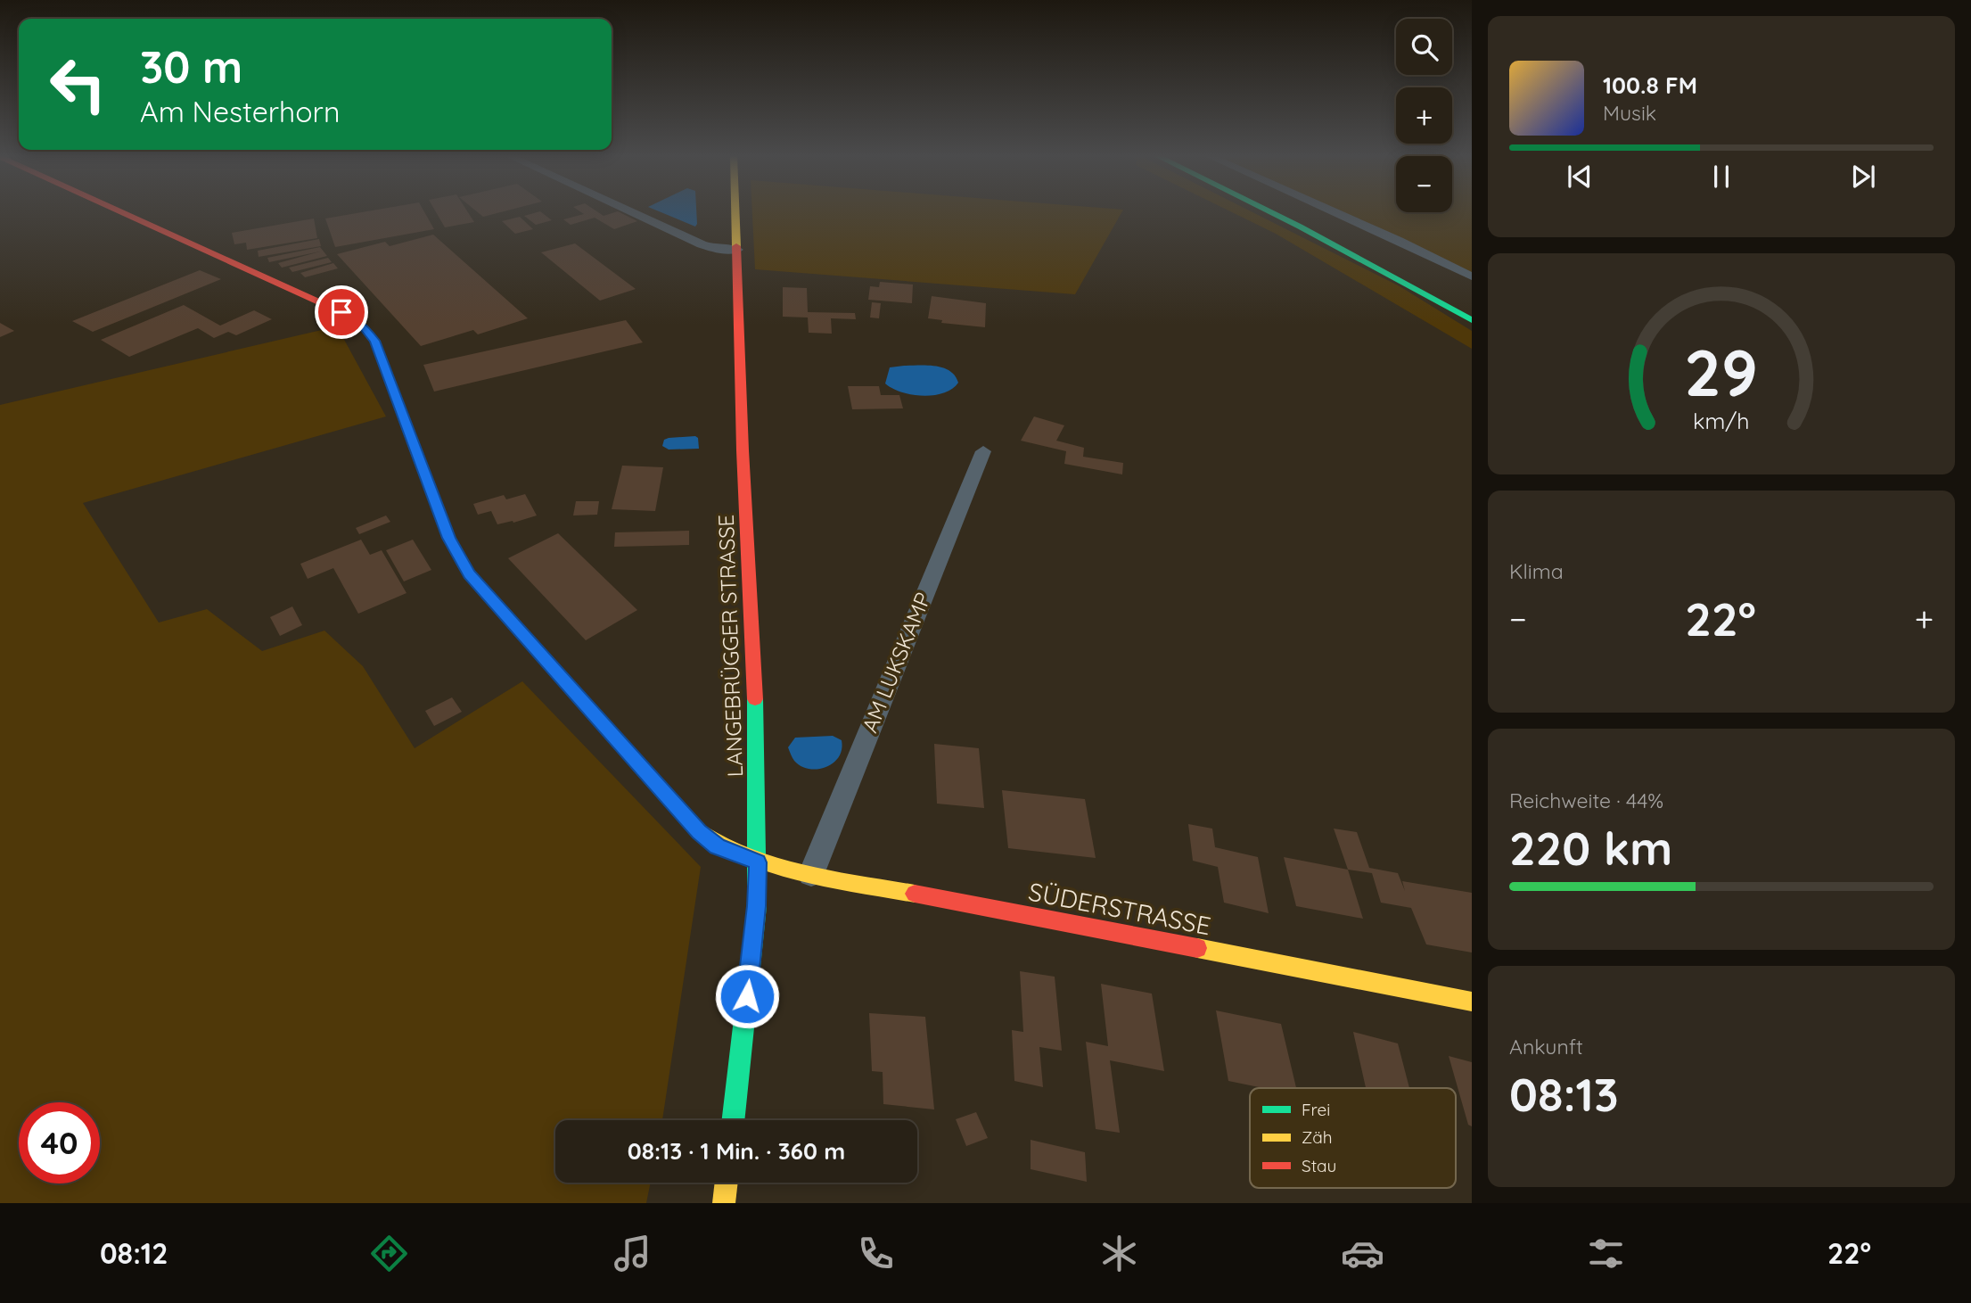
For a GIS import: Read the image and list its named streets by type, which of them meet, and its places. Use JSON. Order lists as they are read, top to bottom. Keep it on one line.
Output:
{"streets":{"main road":["LANGEBRÜGGER STRASSE","SÜDERSTRASSE"],"street":["AM LUKSKAMP"]},"crossings":[["LANGEBRÜGGER STRASSE","SÜDERSTRASSE"],["AM LUKSKAMP","SÜDERSTRASSE"]],"legend":["Frei","Zäh","Stau"],"page":{"map_buttons":["+","−"],"turn":["30 m","Am Nesterhorn"],"song":["100.8 FM","Musik"],"tile":["Klima",["Reichweite · 44%","220 km"],["Ankunft","08:13"]],"heat":["−","22°","+"],"limit":"40","trip":"08:13 · 1 Min. · 360 m","tabs":["08:12","22°"],"gauge":["29","km/h"]}}
